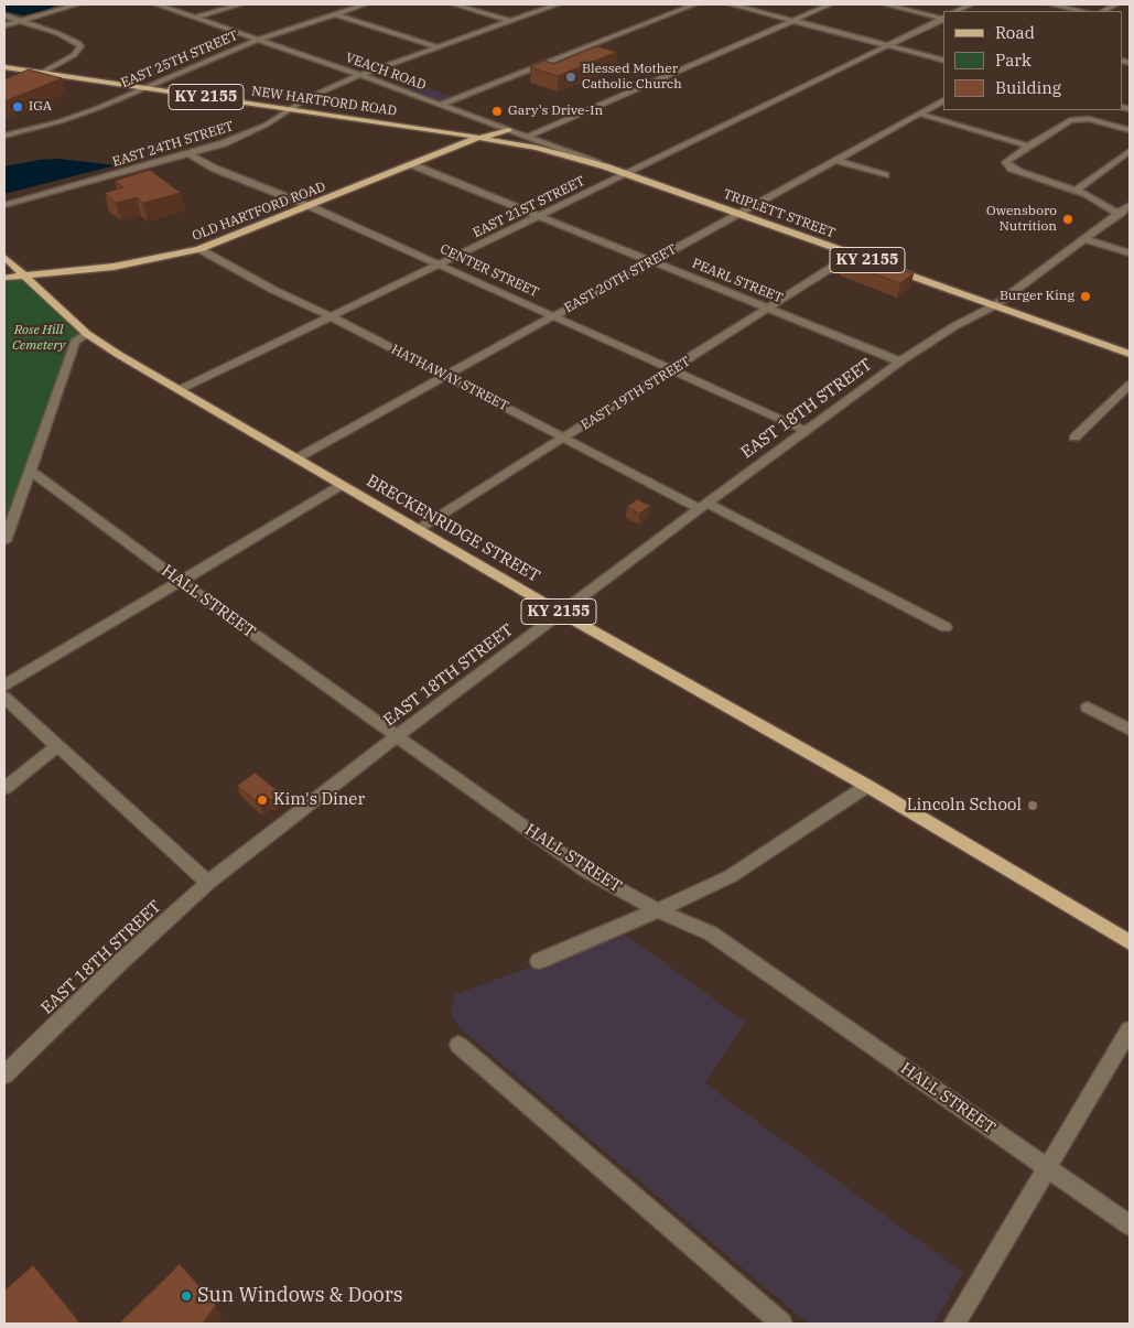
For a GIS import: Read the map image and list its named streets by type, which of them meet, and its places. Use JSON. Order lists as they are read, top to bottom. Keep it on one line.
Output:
{"streets":{"main road":["KY 2155","NEW HARTFORD ROAD","OLD HARTFORD ROAD","TRIPLETT STREET","BRECKENRIDGE STREET"],"street":["EAST 25TH STREET","VEACH ROAD","EAST 24TH STREET","EAST 21ST STREET","CENTER STREET","EAST 20TH STREET","PEARL STREET","HATHAWAY STREET","EAST 19TH STREET","EAST 18TH STREET","HALL STREET"]},"crossings":[["EAST 25TH STREET","VEACH ROAD"],["EAST 25TH STREET","NEW HARTFORD ROAD"],["VEACH ROAD","NEW HARTFORD ROAD"],["VEACH ROAD","EAST 24TH STREET"],["VEACH ROAD","OLD HARTFORD ROAD"],["VEACH ROAD","TRIPLETT STREET"],["NEW HARTFORD ROAD","EAST 24TH STREET"],["NEW HARTFORD ROAD","OLD HARTFORD ROAD"],["NEW HARTFORD ROAD","TRIPLETT STREET"],["EAST 24TH STREET","CENTER STREET"],["EAST 21ST STREET","TRIPLETT STREET"],["EAST 21ST STREET","CENTER STREET"],["EAST 21ST STREET","PEARL STREET"],["EAST 21ST STREET","HATHAWAY STREET"],["EAST 21ST STREET","BRECKENRIDGE STREET"],["OLD HARTFORD ROAD","CENTER STREET"],["OLD HARTFORD ROAD","PEARL STREET"],["OLD HARTFORD ROAD","HATHAWAY STREET"],["OLD HARTFORD ROAD","BRECKENRIDGE STREET"],["TRIPLETT STREET","EAST 20TH STREET"],["TRIPLETT STREET","EAST 19TH STREET"],["TRIPLETT STREET","EAST 18TH STREET"],["CENTER STREET","EAST 20TH STREET"],["CENTER STREET","EAST 19TH STREET"],["CENTER STREET","EAST 18TH STREET"],["EAST 20TH STREET","PEARL STREET"],["EAST 20TH STREET","HATHAWAY STREET"],["EAST 20TH STREET","BRECKENRIDGE STREET"],["PEARL STREET","EAST 19TH STREET"],["PEARL STREET","EAST 18TH STREET"],["HATHAWAY STREET","EAST 19TH STREET"],["HATHAWAY STREET","EAST 18TH STREET"],["EAST 19TH STREET","BRECKENRIDGE STREET"],["EAST 18TH STREET","BRECKENRIDGE STREET"],["EAST 18TH STREET","HALL STREET"]],"parks":["Rose Hill Cemetery"],"places":["Blessed Mother Catholic Church","IGA","Gary's Drive-In","Owensboro Nutrition","Burger King","Kim's Diner","Lincoln School","Sun Windows & Doors"],"legend":["Road","Park","Building"]}
